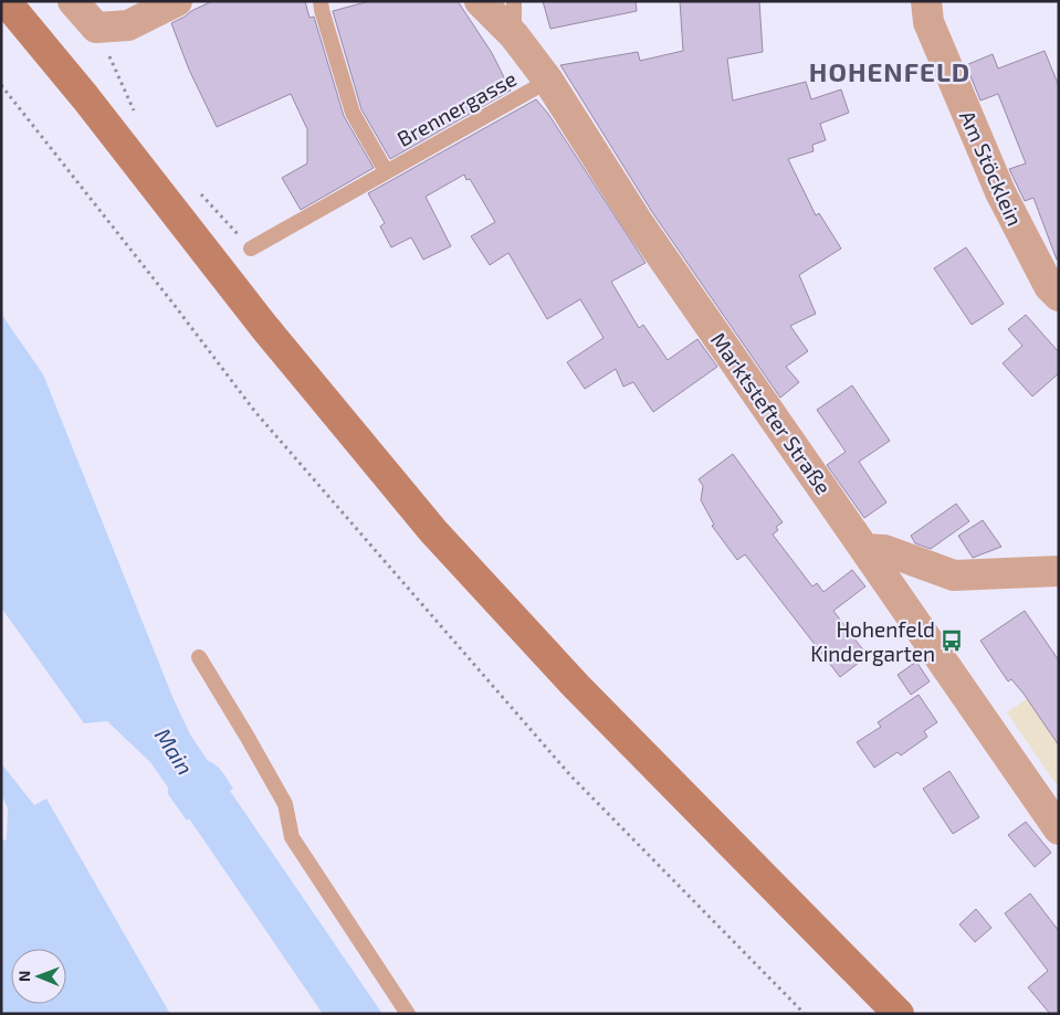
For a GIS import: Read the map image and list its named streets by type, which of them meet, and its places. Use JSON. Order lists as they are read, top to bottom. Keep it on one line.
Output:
{"streets":{"street":["Am Stöcklein","Marktstefter Straße"],"lane":["Brennergasse"]},"crossings":[["Brennergasse","Marktstefter Straße"]],"districts":["HOHENFELD"],"water":["Main"],"places":{"bus stop":["Hohenfeld Kindergarten"]},"north":"left"}
